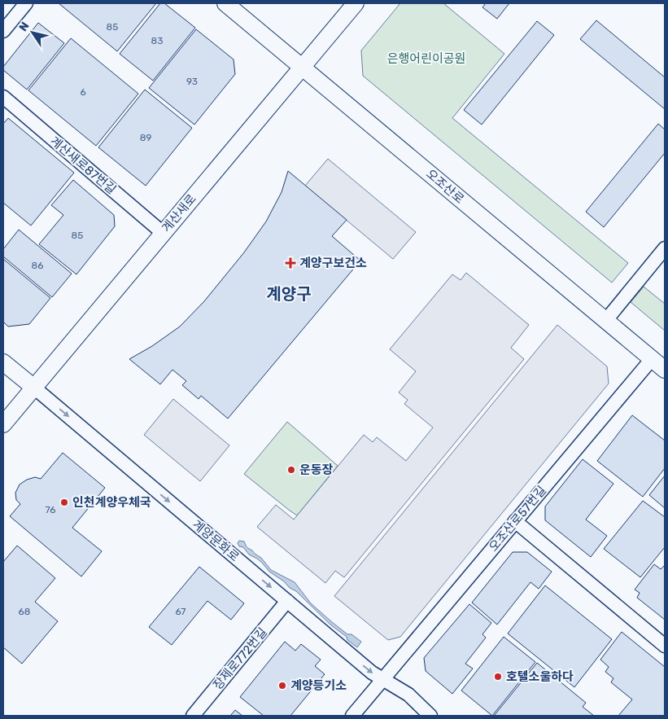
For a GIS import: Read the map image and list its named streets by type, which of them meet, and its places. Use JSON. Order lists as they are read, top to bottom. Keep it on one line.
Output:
{"streets":{"street":["계산새로87번길","오조산로","계산새로","오조산로57번길","계양문화로","장제로772번길"]},"crossings":[["계산새로87번길","계산새로"],["오조산로","계산새로"],["오조산로","오조산로57번길"],["계산새로","계양문화로"],["오조산로57번길","계양문화로"],["계양문화로","장제로772번길"]],"one_way":["계양문화로"],"districts":["계양구"],"parks":["은행어린이공원"],"places":{"health":["계양구보건소"],"other":["운동장","인천계양우체국","호텔소울하다","계양등기소"]},"house_numbers":["85","83","93","6","89","85","86","76","68","67"],"north":"top left"}
